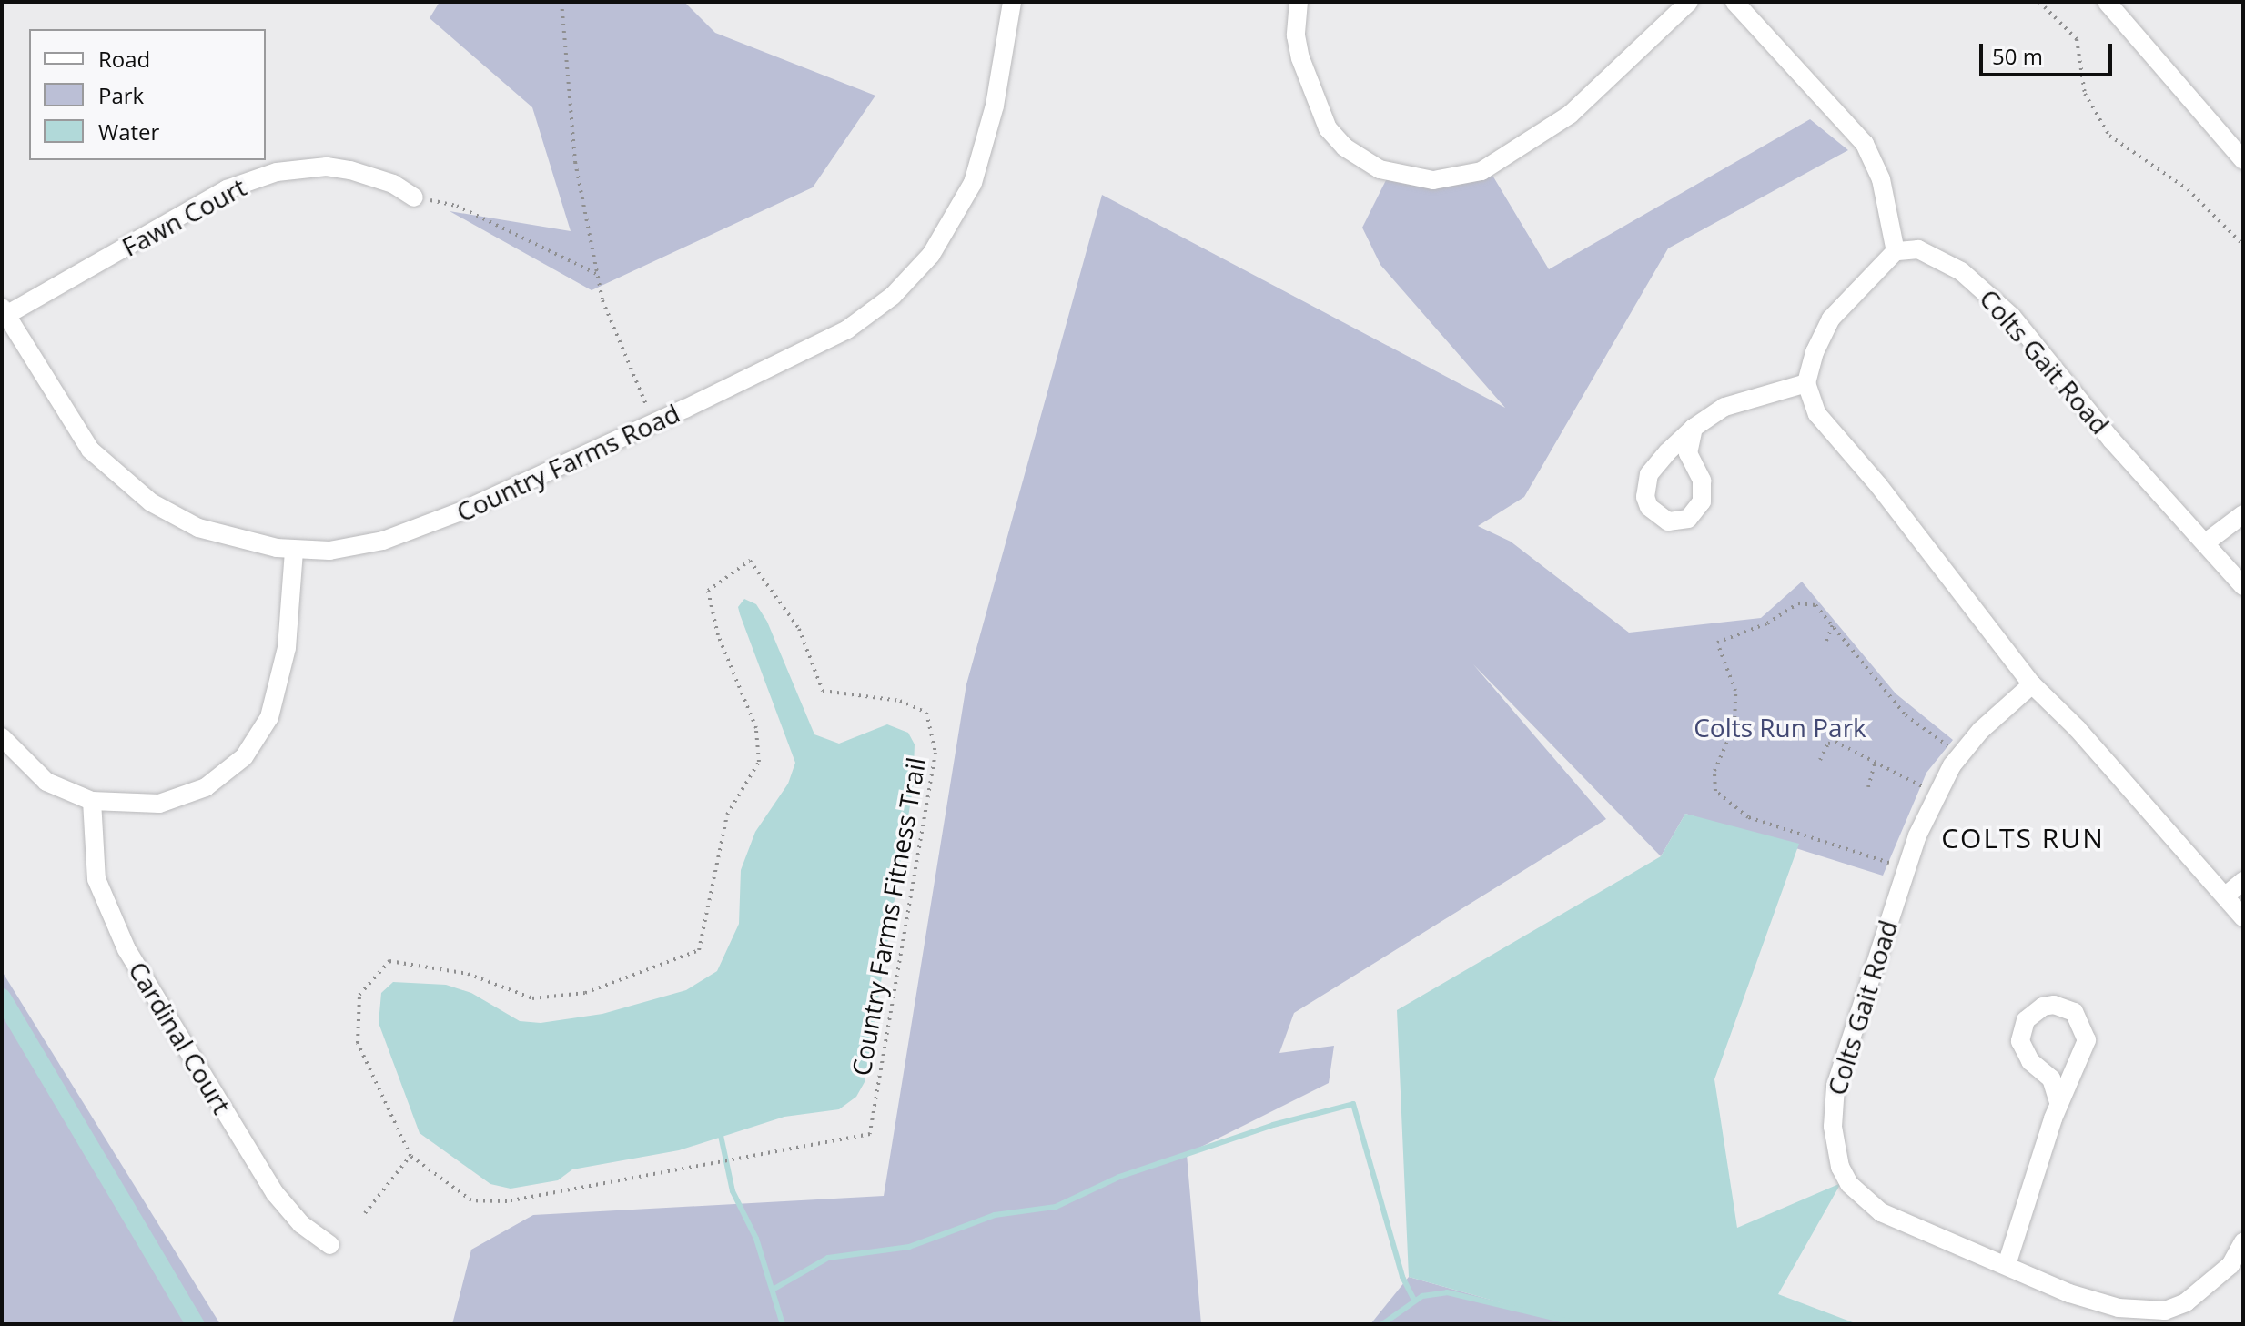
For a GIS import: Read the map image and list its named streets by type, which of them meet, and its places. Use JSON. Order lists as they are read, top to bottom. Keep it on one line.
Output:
{"streets":{"street":["Fawn Court","Colts Gait Road","Country Farms Road","Cardinal Court"],"path":["Country Farms Fitness Trail"]},"crossings":[["Fawn Court","Country Farms Road"]],"districts":["COLTS RUN"],"parks":["Colts Run Park"],"legend":["Road","Park","Water"],"scale_bar":"50 m"}
